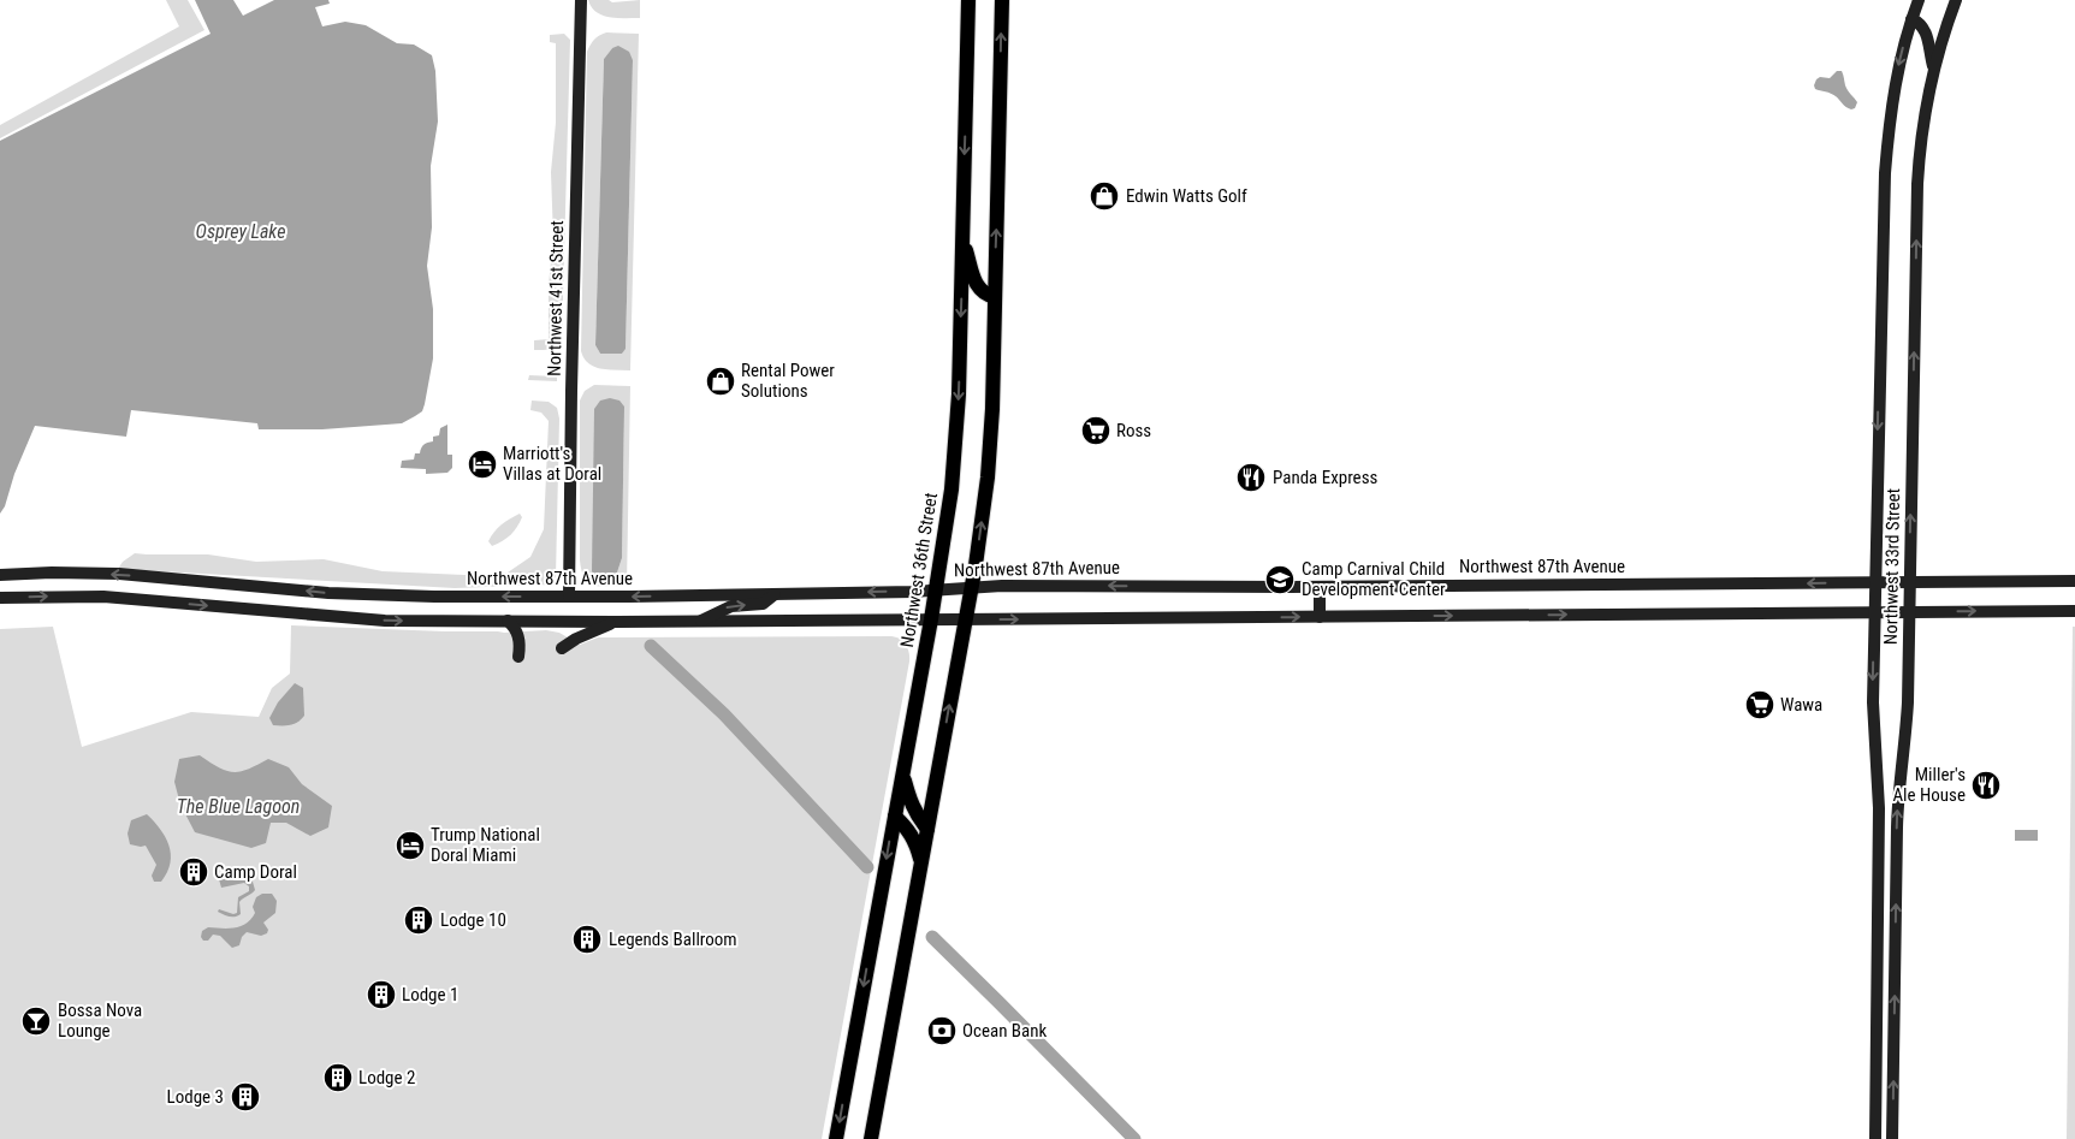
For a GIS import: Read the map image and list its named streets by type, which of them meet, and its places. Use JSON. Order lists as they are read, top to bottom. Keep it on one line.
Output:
{"streets":{"main road":["Northwest 41st Street","Northwest 87th Avenue","Northwest 33rd Street","Northwest 36th Street"]},"crossings":[["Northwest 41st Street","Northwest 87th Avenue"],["Northwest 87th Avenue","Northwest 33rd Street"],["Northwest 87th Avenue","Northwest 36th Street"]],"water":["Osprey Lake","The Blue Lagoon"],"places":{"shop":["Edwin Watts Golf","Rental Power Solutions"],"supermarket":["Ross","Wawa"],"hotel":["Marriott's Villas at Doral","Trump National Doral Miami"],"restaurant":["Panda Express","Miller's Ale House"],"school or university":["Camp Carnival Child Development Center"],"building":["Camp Doral","Lodge 10","Legends Ballroom","Lodge 1","Lodge 2","Lodge 3"],"bar":["Bossa Nova Lounge"],"bank":["Ocean Bank"]}}
